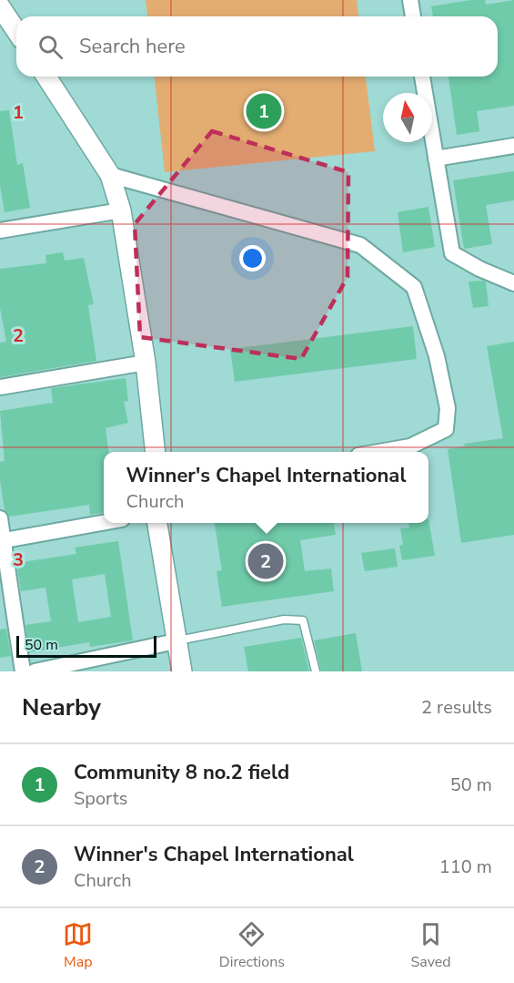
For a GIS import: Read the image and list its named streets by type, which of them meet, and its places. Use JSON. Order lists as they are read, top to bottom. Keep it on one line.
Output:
{"scale_bar":"50 m","north":"top","page":{"search":"Search here","pins":["1","2"],"popup":["Winner's Chapel International","Church"],"scale":"50 m","heading":["Nearby","2 results"],"list":[{"mark":"1","name":"Community 8 no.2 field","note":"Sports","value":"50 m"},{"mark":"2","name":"Winner's Chapel International","note":"Church","value":"110 m"}],"nav":["Map","Directions","Saved"]},"grid":{"rows":["1","2","3"]}}
